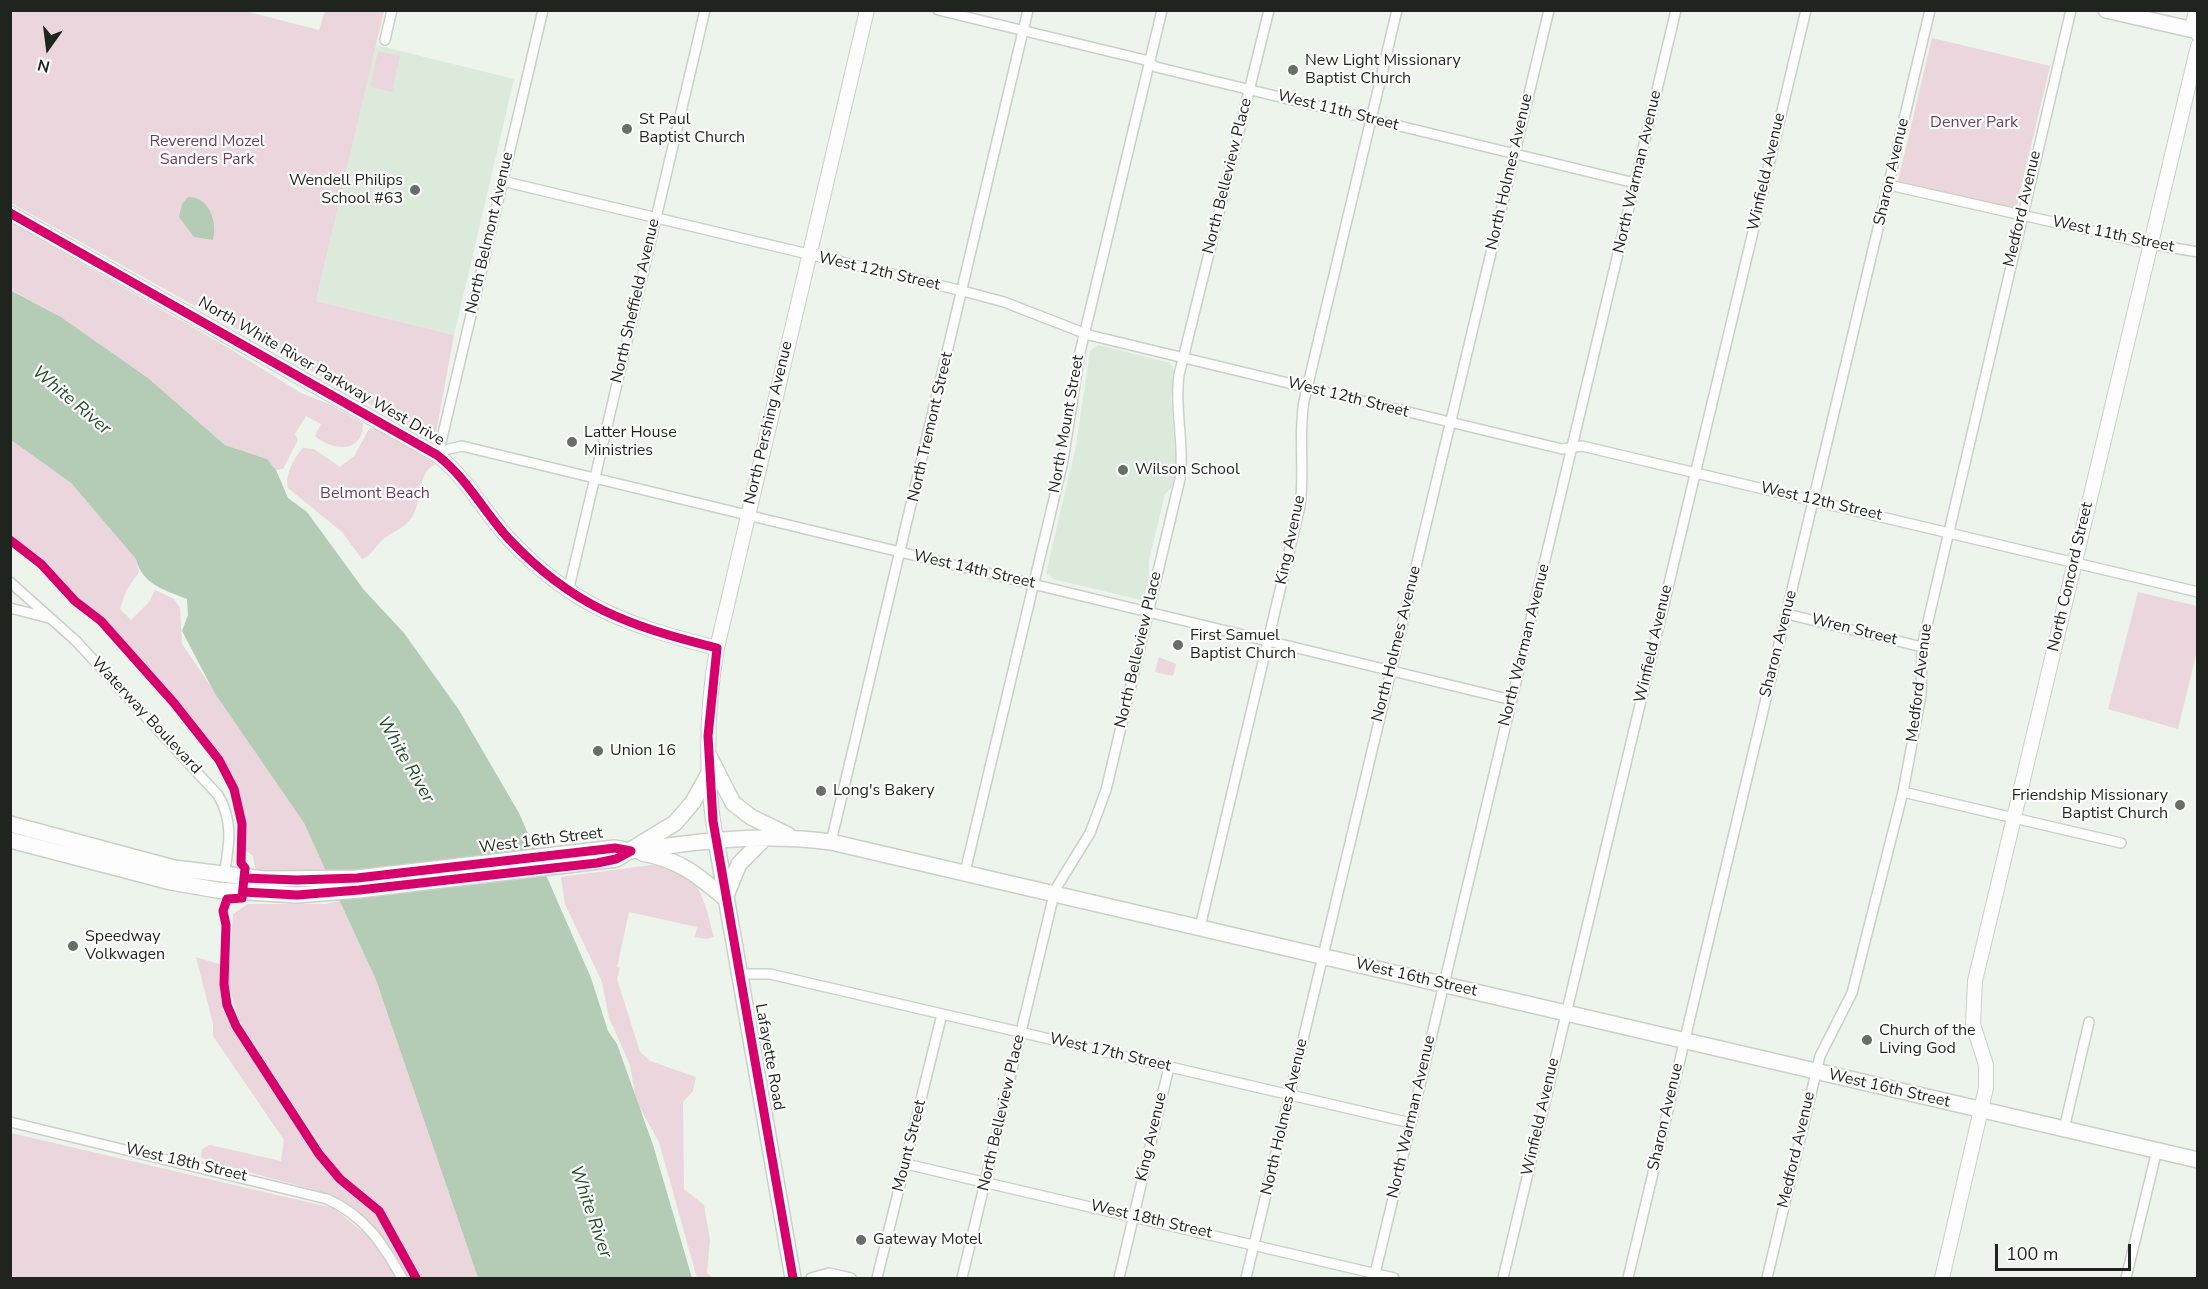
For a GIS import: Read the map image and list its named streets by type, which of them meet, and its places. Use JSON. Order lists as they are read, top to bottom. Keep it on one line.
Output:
{"streets":{"main road":["North White River Parkway West Drive","North Pershing Avenue","North Concord Street","West 16th Street","Lafayette Road"],"street":["West 11th Street","North Holmes Avenue","North Warman Avenue","Winfield Avenue","Sharon Avenue","North Belleview Place","Medford Avenue","North Belmont Avenue","West 12th Street","North Sheffield Avenue","North Mount Street","North Tremont Street","King Avenue","West 14th Street","Wren Street","Waterway Boulevard","West 17th Street","Mount Street","West 18th Street"]},"crossings":[["West 11th Street","North Holmes Avenue"],["West 11th Street","North Warman Avenue"],["West 11th Street","Sharon Avenue"],["West 11th Street","North Belleview Place"],["West 11th Street","Medford Avenue"],["West 11th Street","North Mount Street"],["West 11th Street","North Tremont Street"],["West 11th Street","King Avenue"],["West 11th Street","North Concord Street"],["North Holmes Avenue","West 12th Street"],["North Holmes Avenue","West 14th Street"],["North Holmes Avenue","West 16th Street"],["North Holmes Avenue","West 17th Street"],["North Holmes Avenue","West 18th Street"],["North Warman Avenue","West 12th Street"],["North Warman Avenue","West 14th Street"],["North Warman Avenue","West 16th Street"],["North Warman Avenue","West 17th Street"],["North Warman Avenue","West 18th Street"],["Winfield Avenue","West 12th Street"],["Winfield Avenue","West 16th Street"],["Sharon Avenue","West 12th Street"],["Sharon Avenue","Wren Street"],["Sharon Avenue","West 16th Street"],["North Belleview Place","West 12th Street"],["North Belleview Place","West 14th Street"],["North Belleview Place","West 16th Street"],["North Belleview Place","West 17th Street"],["North Belleview Place","West 18th Street"],["Medford Avenue","West 12th Street"],["Medford Avenue","Wren Street"],["Medford Avenue","West 16th Street"],["North Belmont Avenue","West 12th Street"],["North Belmont Avenue","North White River Parkway West Drive"],["North Belmont Avenue","West 14th Street"],["West 12th Street","North Sheffield Avenue"],["West 12th Street","North Pershing Avenue"],["West 12th Street","North Mount Street"],["West 12th Street","North Tremont Street"],["West 12th Street","King Avenue"],["West 12th Street","North Concord Street"],["North Sheffield Avenue","North White River Parkway West Drive"],["North Sheffield Avenue","West 14th Street"],["North White River Parkway West Drive","North Pershing Avenue"],["North White River Parkway West Drive","West 14th Street"],["North Pershing Avenue","West 14th Street"],["North Pershing Avenue","West 16th Street"],["North Pershing Avenue","Lafayette Road"],["North Mount Street","West 14th Street"],["North Mount Street","West 16th Street"],["North Tremont Street","West 14th Street"],["North Tremont Street","West 16th Street"],["King Avenue","West 14th Street"],["King Avenue","West 16th Street"],["King Avenue","West 17th Street"],["King Avenue","West 18th Street"],["North Concord Street","West 16th Street"],["Waterway Boulevard","West 16th Street"],["West 16th Street","Lafayette Road"],["West 17th Street","Lafayette Road"],["West 17th Street","Mount Street"],["Mount Street","West 18th Street"]],"water":["White River"],"parks":["Denver Park","Reverend Mozel Sanders Park","Belmont Beach"],"places":["New Light Missionary Baptist Church","St Paul Baptist Church","Wendell Philips School #63","Latter House Ministries","Wilson School","First Samuel Baptist Church","Union 16","Long's Bakery","Friendship Missionary Baptist Church","Speedway Volkwagen","Church of the Living God","Gateway Motel"],"scale_bar":"100 m","north":"bottom"}
